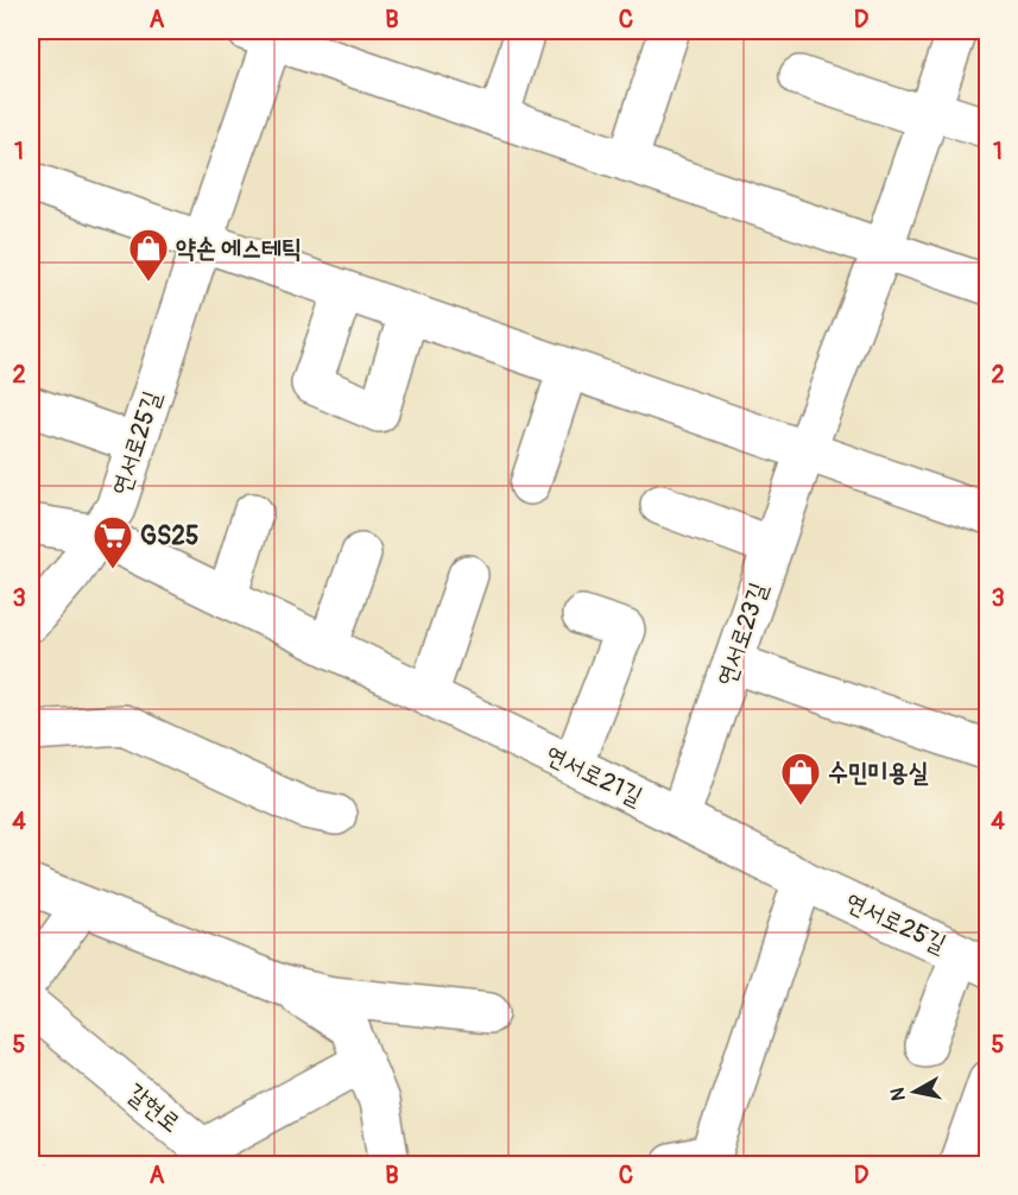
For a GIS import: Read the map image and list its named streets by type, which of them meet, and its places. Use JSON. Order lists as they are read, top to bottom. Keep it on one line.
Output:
{"streets":{"street":["연서로25길","연서로23길","연서로21길","갈현로"]},"crossings":[["연서로25길","연서로21길"],["연서로23길","연서로21길"]],"places":{"shop":["약손 에스테틱","수민미용실"],"supermarket":["GS25"]},"north":"left","grid":{"columns":["A","B","C","D"],"rows":["1","2","3","4","5"]}}
